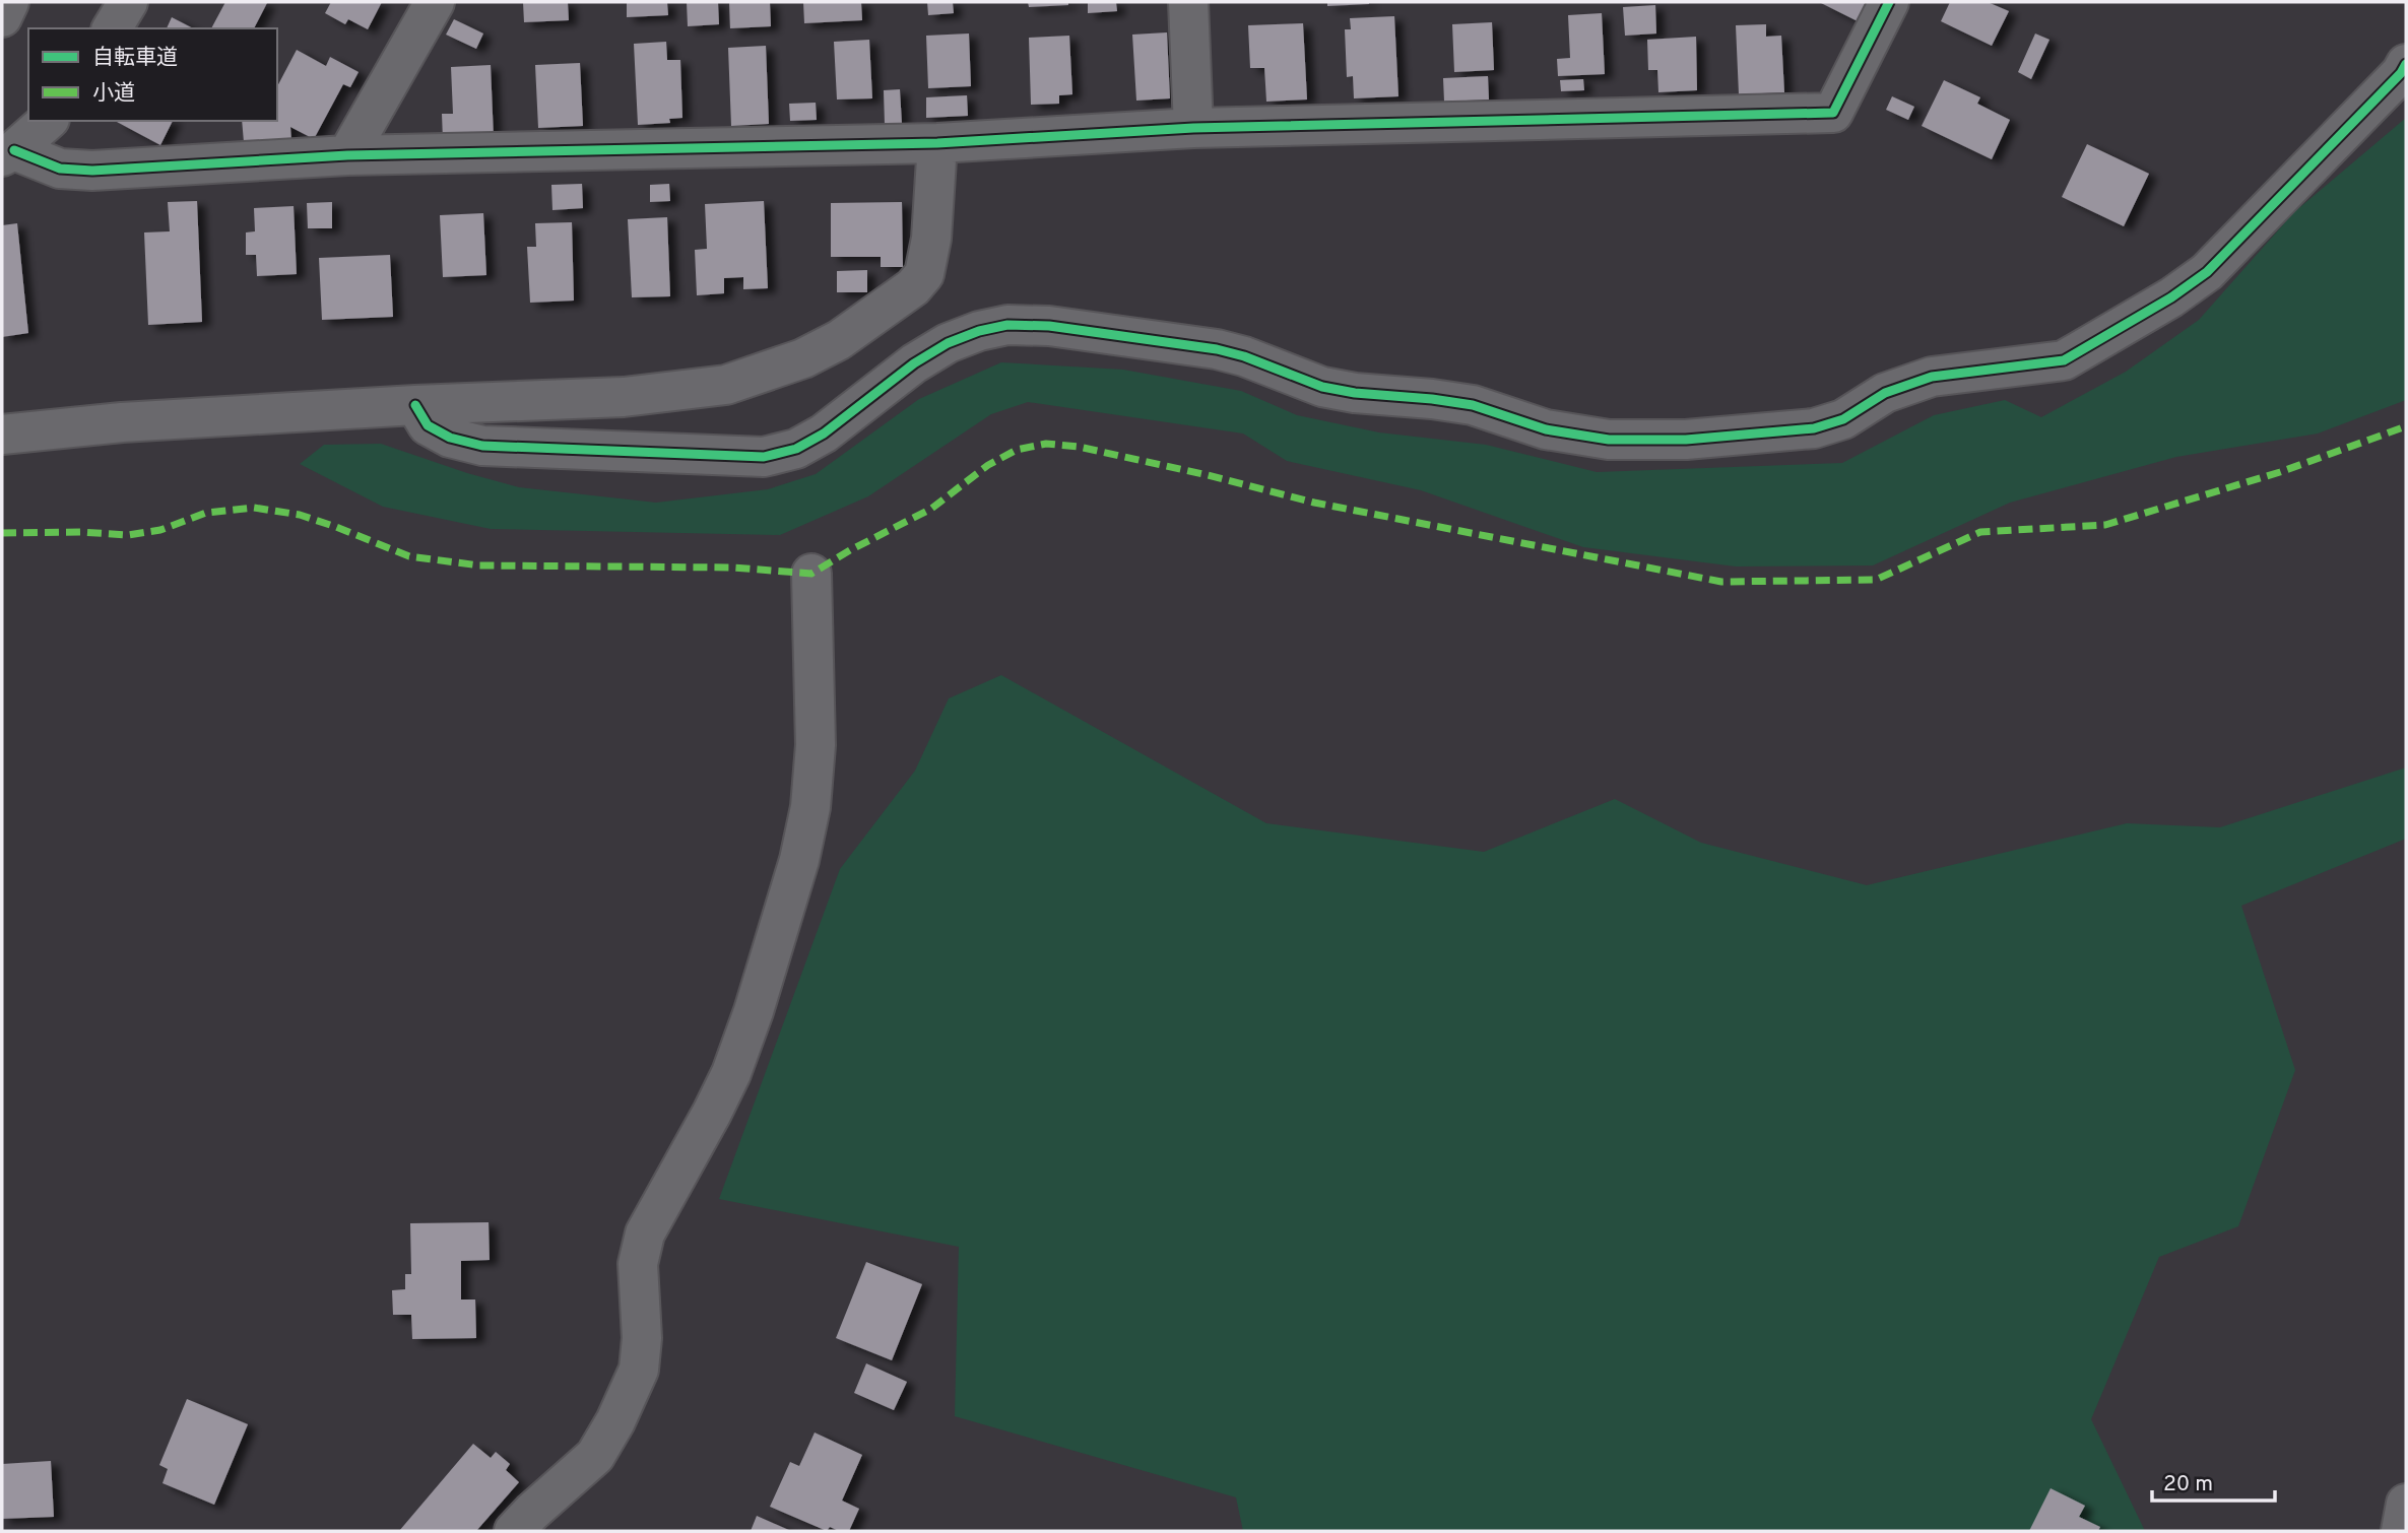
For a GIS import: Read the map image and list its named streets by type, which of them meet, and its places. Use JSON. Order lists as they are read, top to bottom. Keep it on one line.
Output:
{"legend":["自転車道","小道"],"scale_bar":"20 m"}
